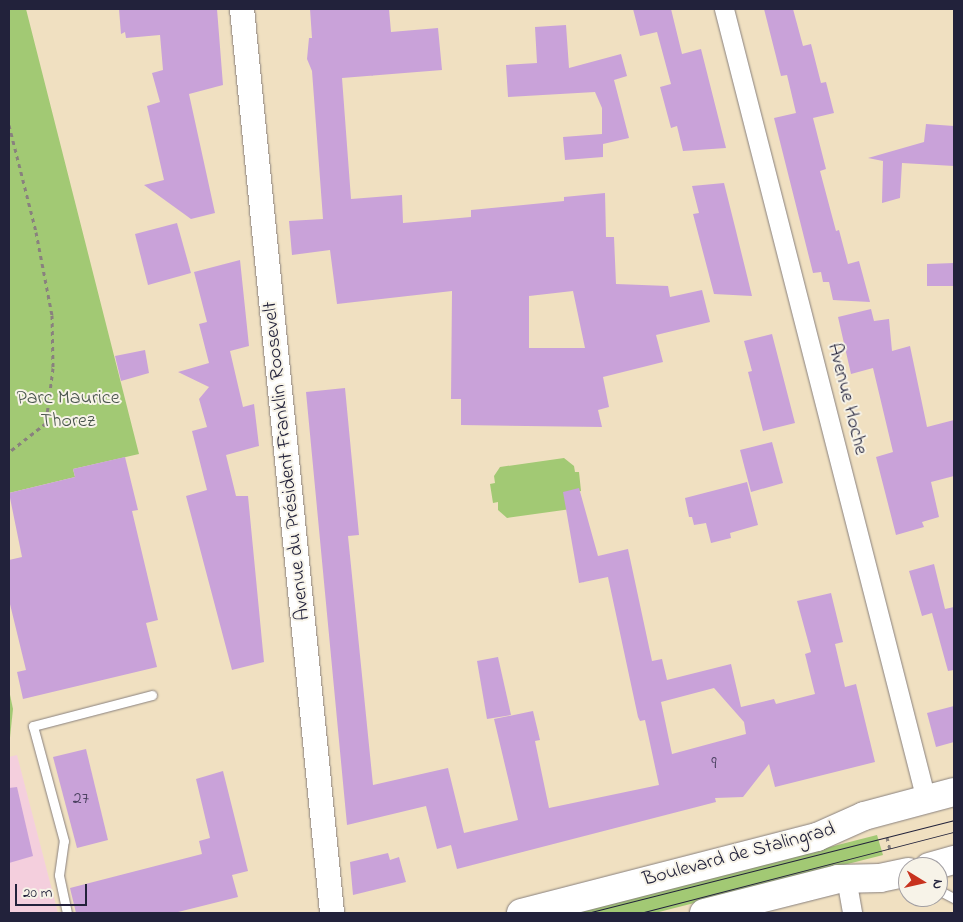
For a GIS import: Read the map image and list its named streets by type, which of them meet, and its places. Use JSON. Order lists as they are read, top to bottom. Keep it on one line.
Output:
{"streets":{"main road":["Boulevard de Stalingrad"],"street":["Avenue Hoche","Avenue du Président Franklin Roosevelt"]},"crossings":[["Avenue Hoche","Boulevard de Stalingrad"]],"parks":["Parc Maurice Thorez"],"house_numbers":["9","27"],"scale_bar":"20 m","north":"right"}
